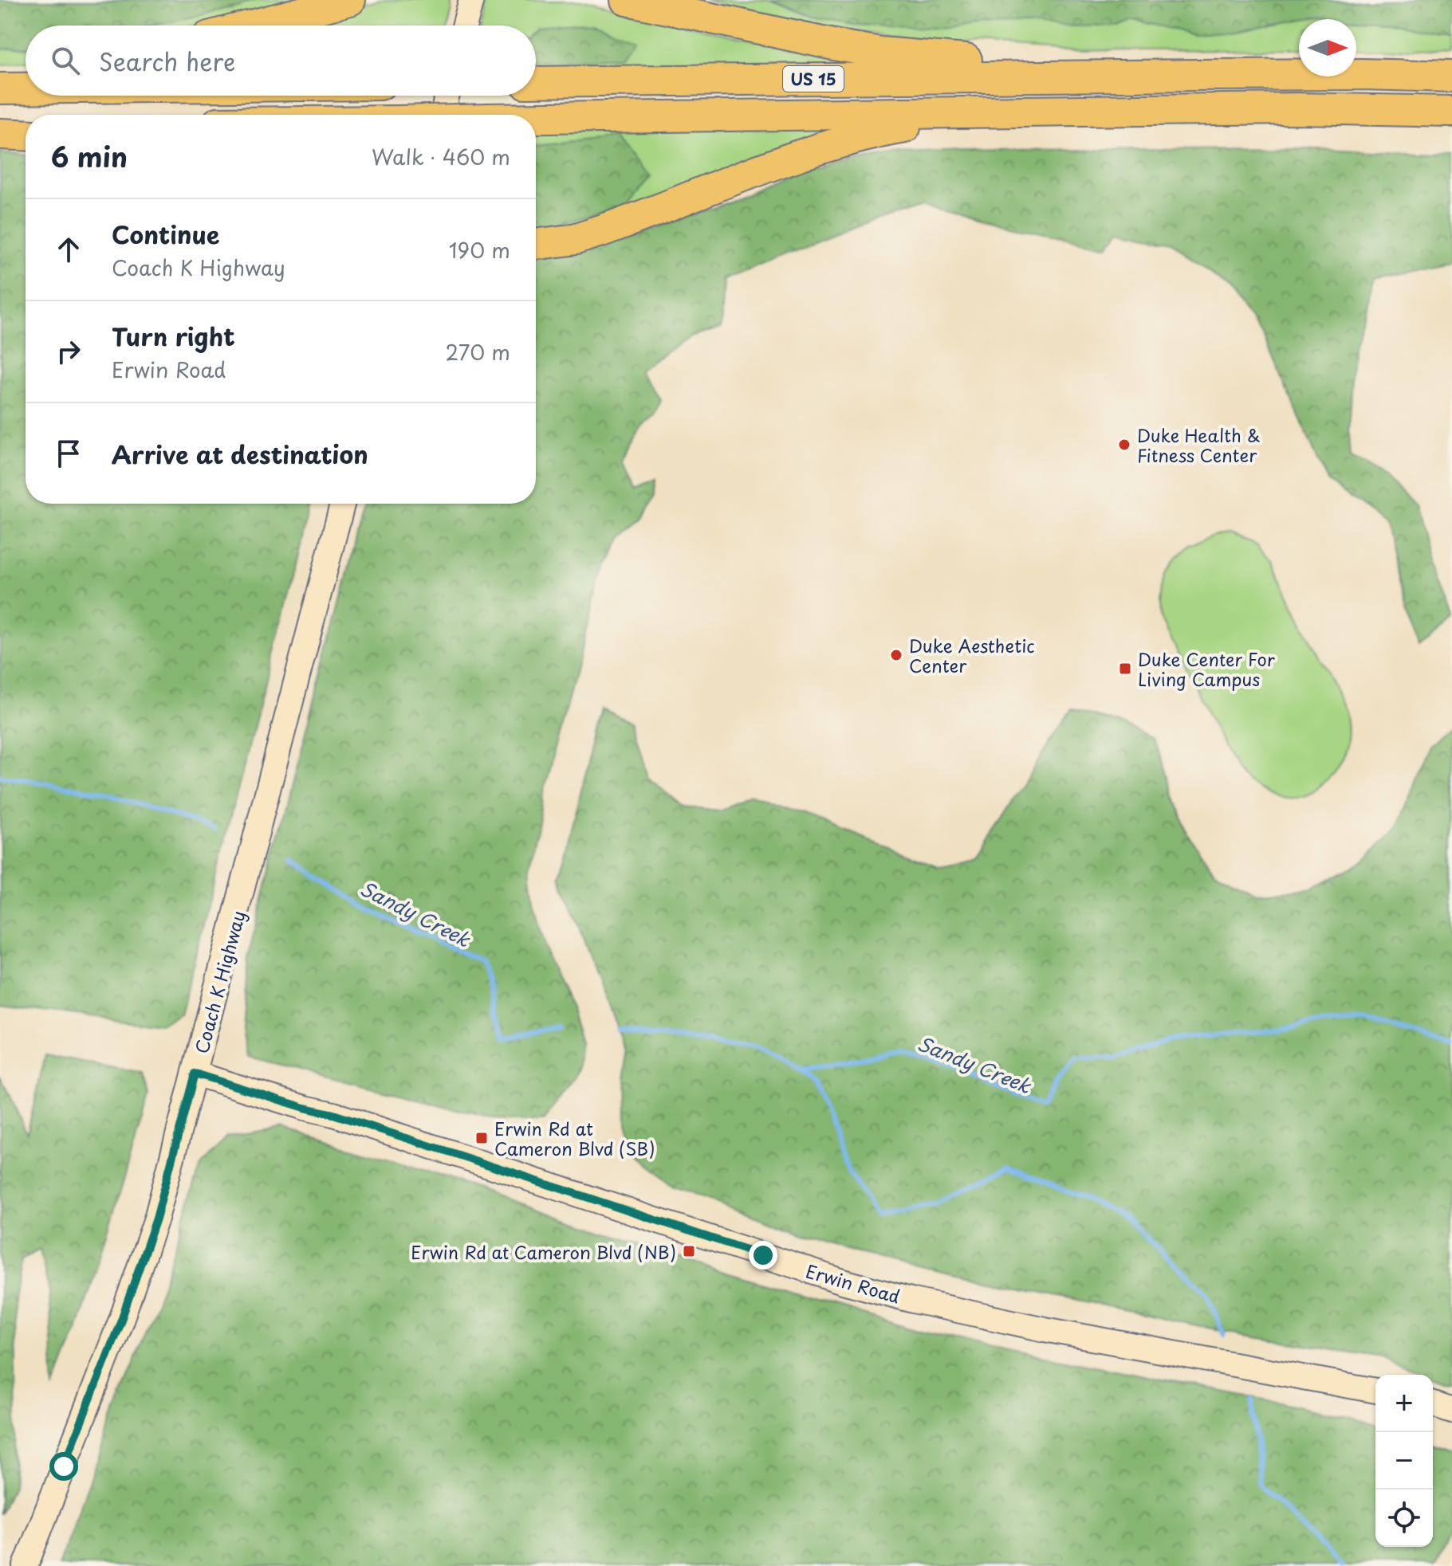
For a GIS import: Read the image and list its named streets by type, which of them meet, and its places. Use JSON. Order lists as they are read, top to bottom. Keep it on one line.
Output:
{"streets":{"highway":["US 15"],"main road":["Coach K Highway","Erwin Road"]},"crossings":[["Coach K Highway","Erwin Road"]],"water":["Sandy Creek"],"places":{"other":["Duke Health & Fitness Center","Duke Aesthetic Center"],"transit":["Duke Center For Living Campus","Erwin Rd at Cameron Blvd (SB)","Erwin Rd at Cameron Blvd (NB)"]},"north":"right","page":{"search":"Search here","heading":["6 min","Walk · 460 m"],"list":[["Continue","Coach K Highway","190 m"],["Turn right","Erwin Road","270 m"],"Arrive at destination"],"map_buttons":["+","−"]}}
